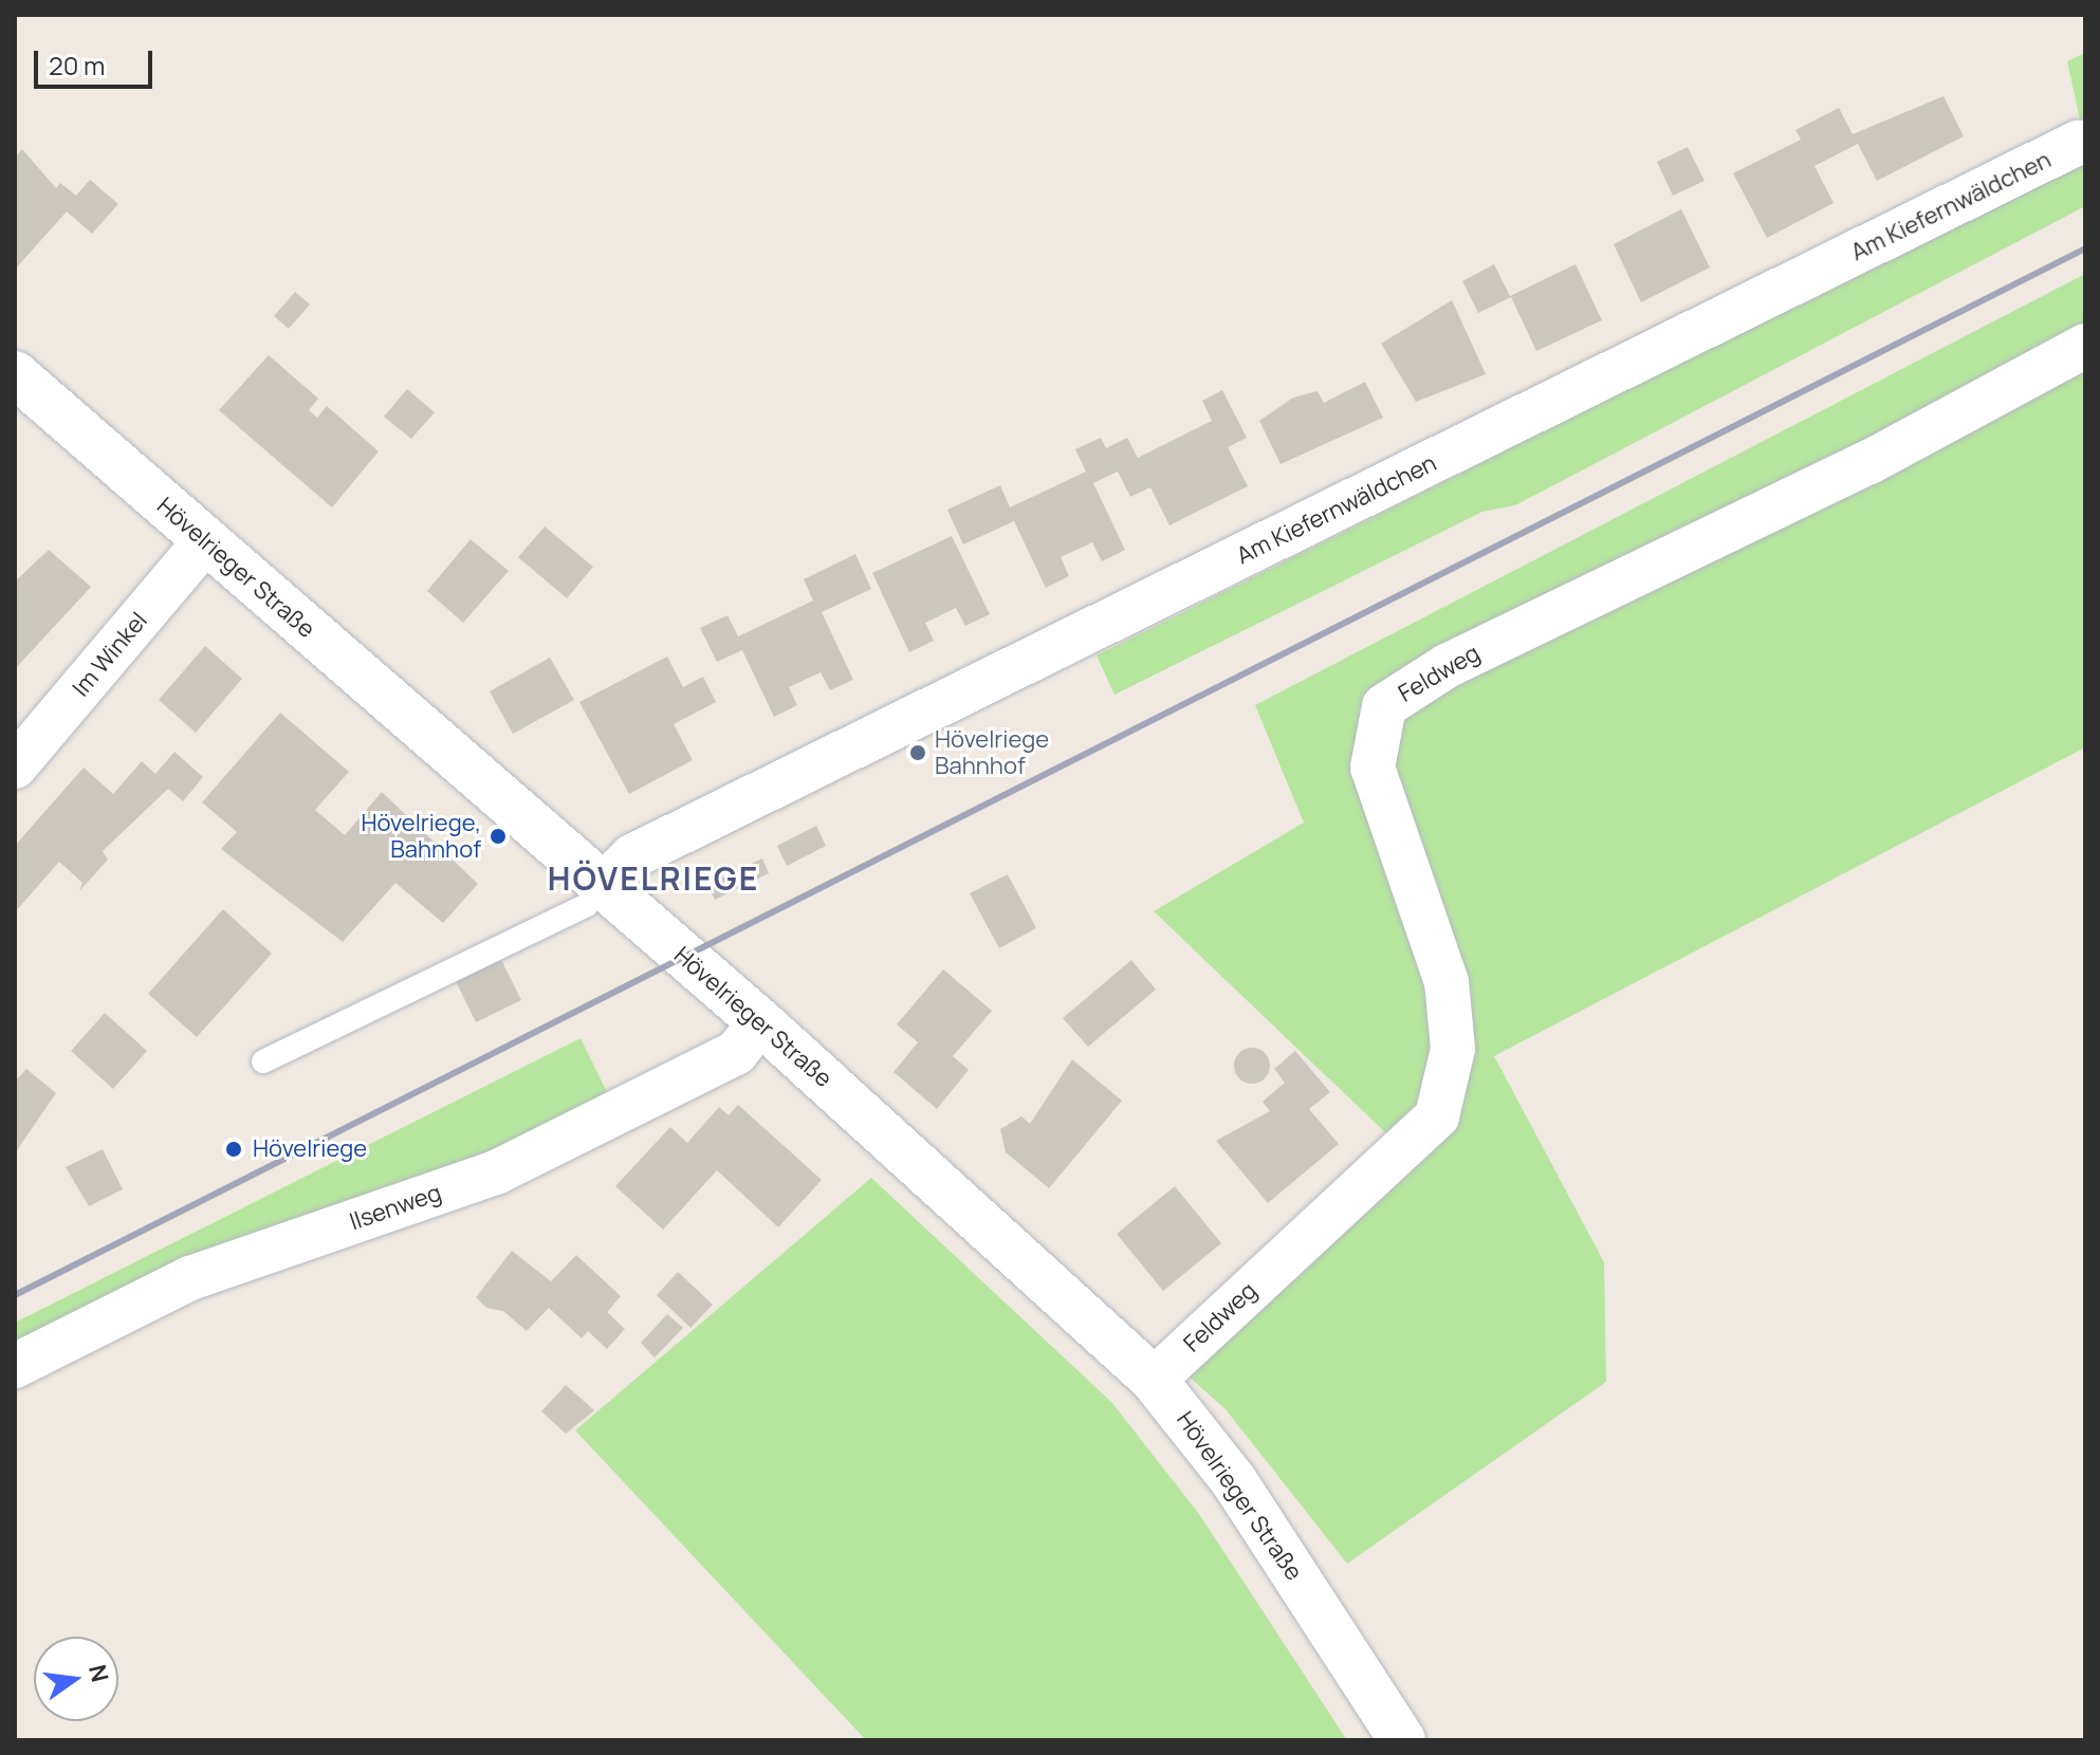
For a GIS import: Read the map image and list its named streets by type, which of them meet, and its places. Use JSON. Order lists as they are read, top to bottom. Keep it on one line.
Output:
{"streets":{"main road":["Hövelrieger Straße"],"street":["Am Kiefernwäldchen","Im Winkel","Feldweg","Ilsenweg"]},"crossings":[["Am Kiefernwäldchen","Hövelrieger Straße"],["Hövelrieger Straße","Im Winkel"],["Hövelrieger Straße","Feldweg"],["Hövelrieger Straße","Ilsenweg"]],"districts":["HÖVELRIEGE"],"places":["Hövelriege Bahnhof","Hövelriege, Bahnhof","Hövelriege"],"scale_bar":"20 m","north":"right"}
